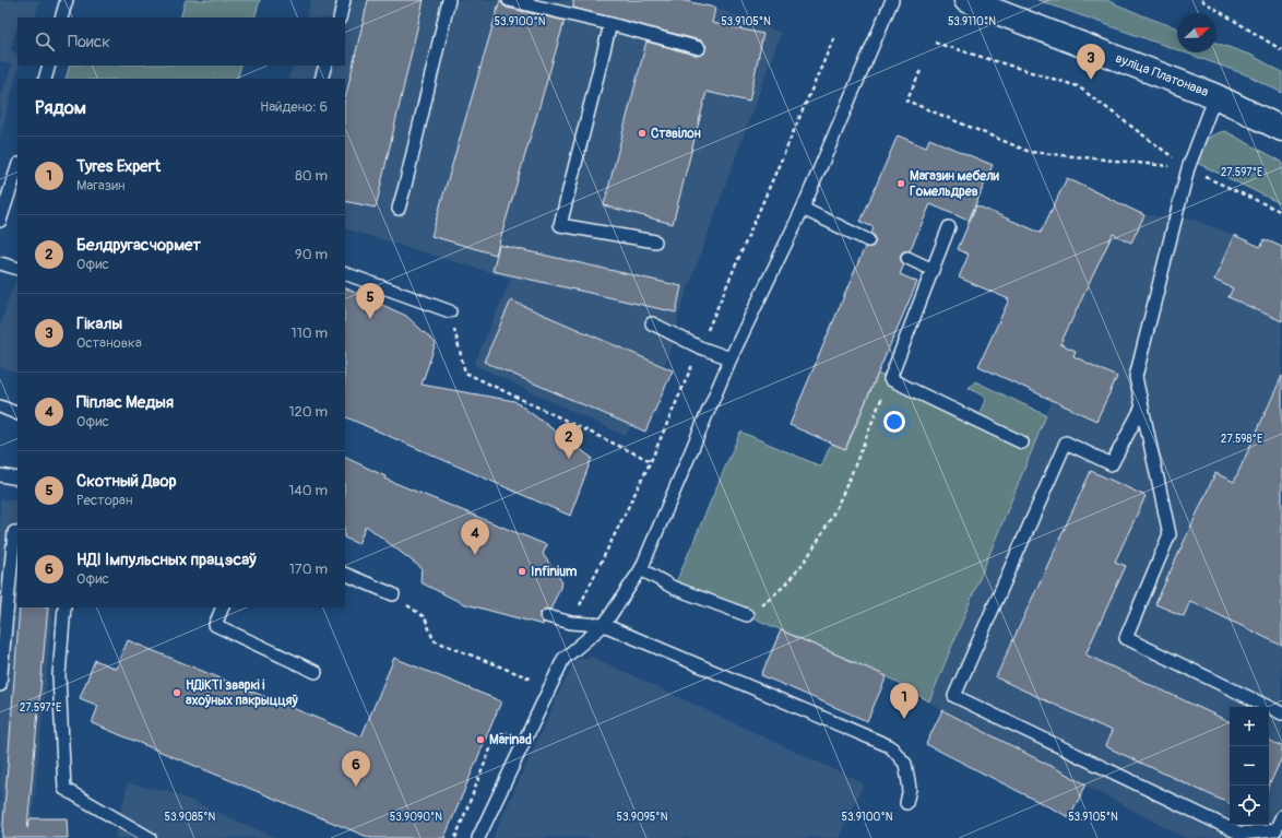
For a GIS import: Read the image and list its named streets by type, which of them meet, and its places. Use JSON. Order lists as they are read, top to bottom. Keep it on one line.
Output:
{"streets":{"main road":["вуліца Платонава"]},"places":["Ставілон","Магазин мебели Гомельдрев","Infinium","НДіКТІ зваркі і ахоўных пакрыццяў","Marinad"],"north":"top right","page":{"search":"Поиск","pins":["3","5","2","4","1","6"],"heading":["Рядом","Найдено: 6"],"list":[{"mark":"1","name":"Tyres Expert","note":"Магазин","value":"80 m"},{"mark":"2","name":"Белдругасчормет","note":"Офис","value":"90 m"},{"mark":"3","name":"Гікалы","note":"Остановка","value":"110 m"},{"mark":"4","name":"Піплас Медыя","note":"Офис","value":"120 m"},{"mark":"5","name":"Скотный Двор","note":"Ресторан","value":"140 m"},{"mark":"6","name":"НДІ Імпульсных працэсаў","note":"Офис","value":"170 m"}],"map_buttons":["+","−"]},"coordinates":["53.9100°N","53.9105°N","53.9110°N","27.597°E","27.598°E","53.9085°N","53.9090°N","53.9095°N"]}
